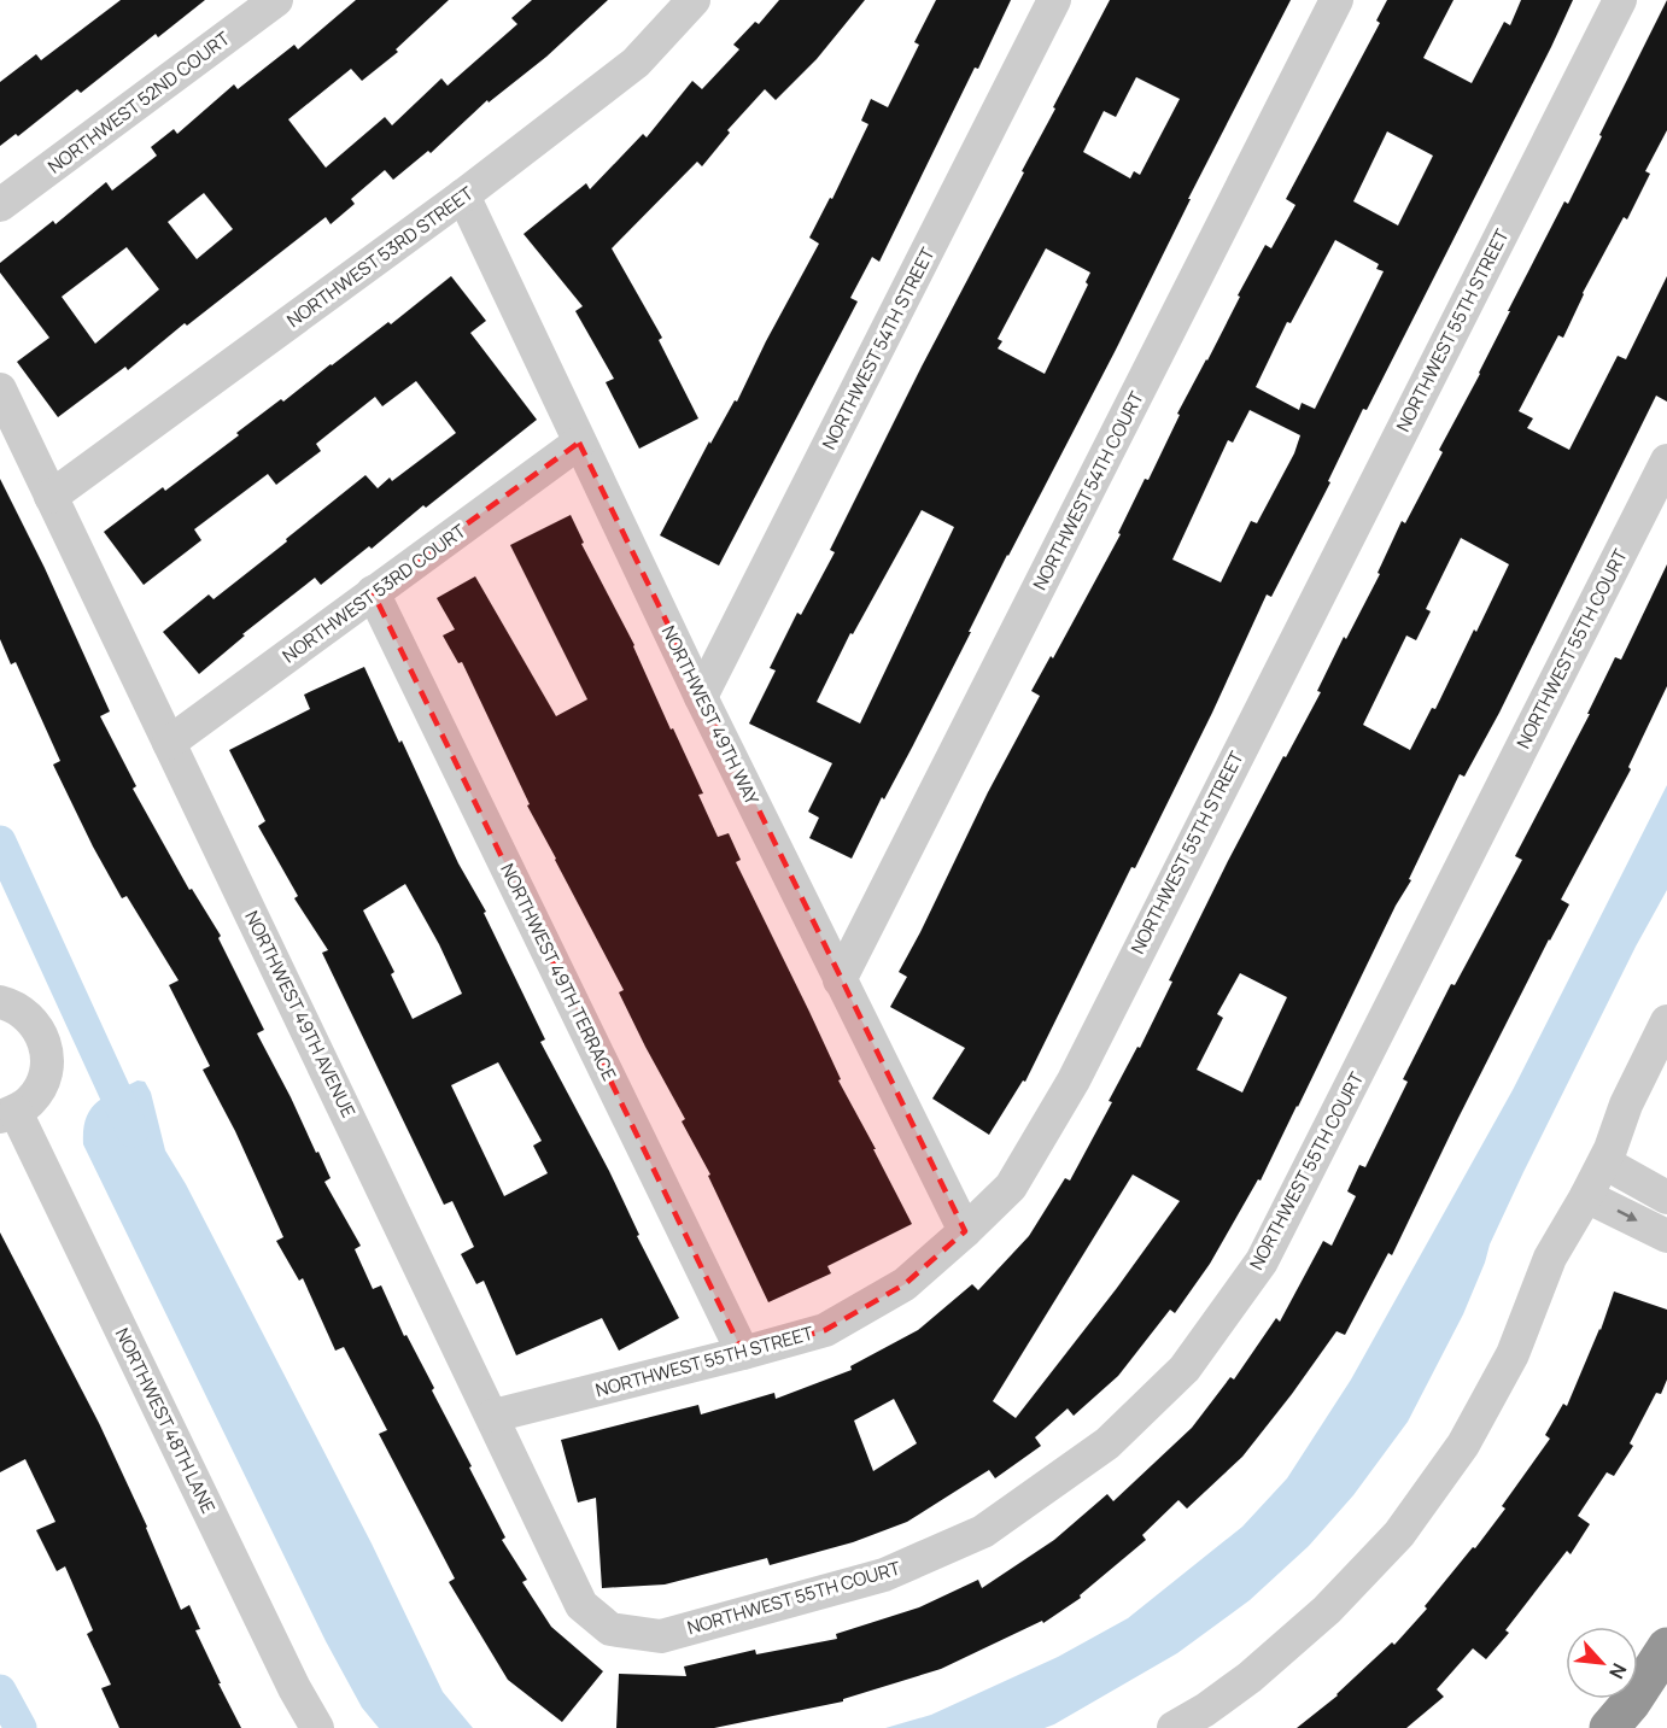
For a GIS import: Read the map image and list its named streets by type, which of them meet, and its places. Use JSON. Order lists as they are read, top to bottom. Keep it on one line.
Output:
{"streets":{"street":["NORTHWEST 52ND COURT","NORTHWEST 53RD STREET","NORTHWEST 55TH STREET","NORTHWEST 54TH STREET","NORTHWEST 54TH COURT","NORTHWEST 53RD COURT","NORTHWEST 55TH COURT","NORTHWEST 49TH WAY","NORTHWEST 49TH TERRACE","NORTHWEST 49TH AVENUE","NORTHWEST 48TH LANE"]},"crossings":[["NORTHWEST 53RD STREET","NORTHWEST 49TH WAY"],["NORTHWEST 53RD STREET","NORTHWEST 49TH AVENUE"],["NORTHWEST 55TH STREET","NORTHWEST 49TH WAY"],["NORTHWEST 55TH STREET","NORTHWEST 49TH TERRACE"],["NORTHWEST 55TH STREET","NORTHWEST 49TH AVENUE"],["NORTHWEST 54TH STREET","NORTHWEST 49TH WAY"],["NORTHWEST 54TH COURT","NORTHWEST 49TH WAY"],["NORTHWEST 53RD COURT","NORTHWEST 49TH WAY"],["NORTHWEST 53RD COURT","NORTHWEST 49TH TERRACE"],["NORTHWEST 53RD COURT","NORTHWEST 49TH AVENUE"],["NORTHWEST 55TH COURT","NORTHWEST 49TH AVENUE"]],"north":"bottom right"}
